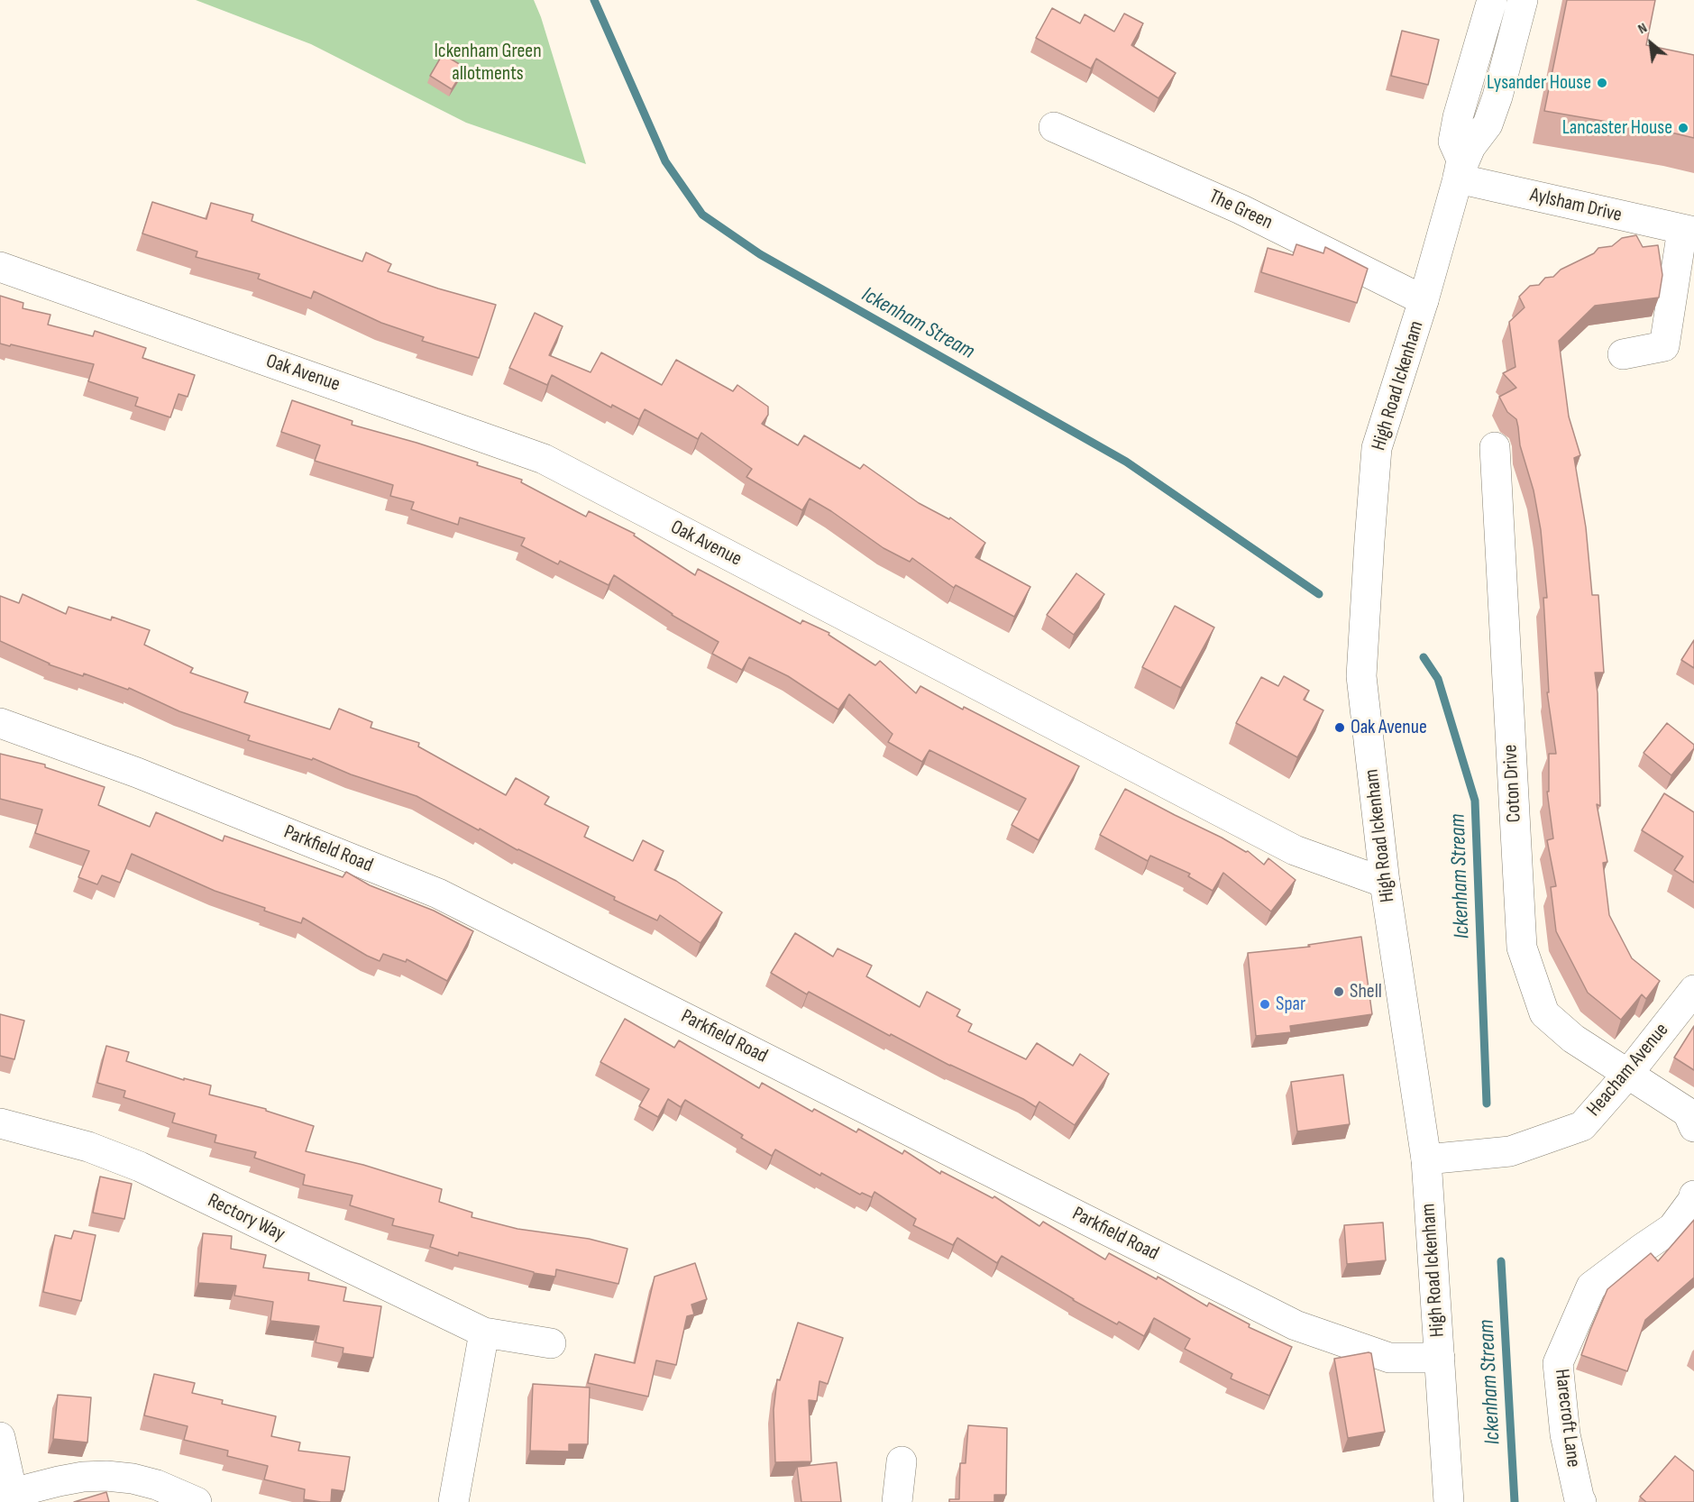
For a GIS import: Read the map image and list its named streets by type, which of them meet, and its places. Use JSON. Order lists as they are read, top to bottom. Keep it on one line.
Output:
{"streets":{"street":["Aylsham Drive","The Green","Oak Avenue","High Road Ickenham","Coton Drive","Parkfield Road","Heacham Avenue","Rectory Way","Harecroft Lane"]},"crossings":[["Aylsham Drive","High Road Ickenham"],["The Green","High Road Ickenham"],["Oak Avenue","High Road Ickenham"],["High Road Ickenham","Parkfield Road"],["High Road Ickenham","Heacham Avenue"],["Coton Drive","Heacham Avenue"]],"water":["Ickenham Stream"],"parks":["Ickenham Green allotments"],"places":["Lysander House","Lancaster House","Oak Avenue","Shell","Spar"],"north":"top left"}
